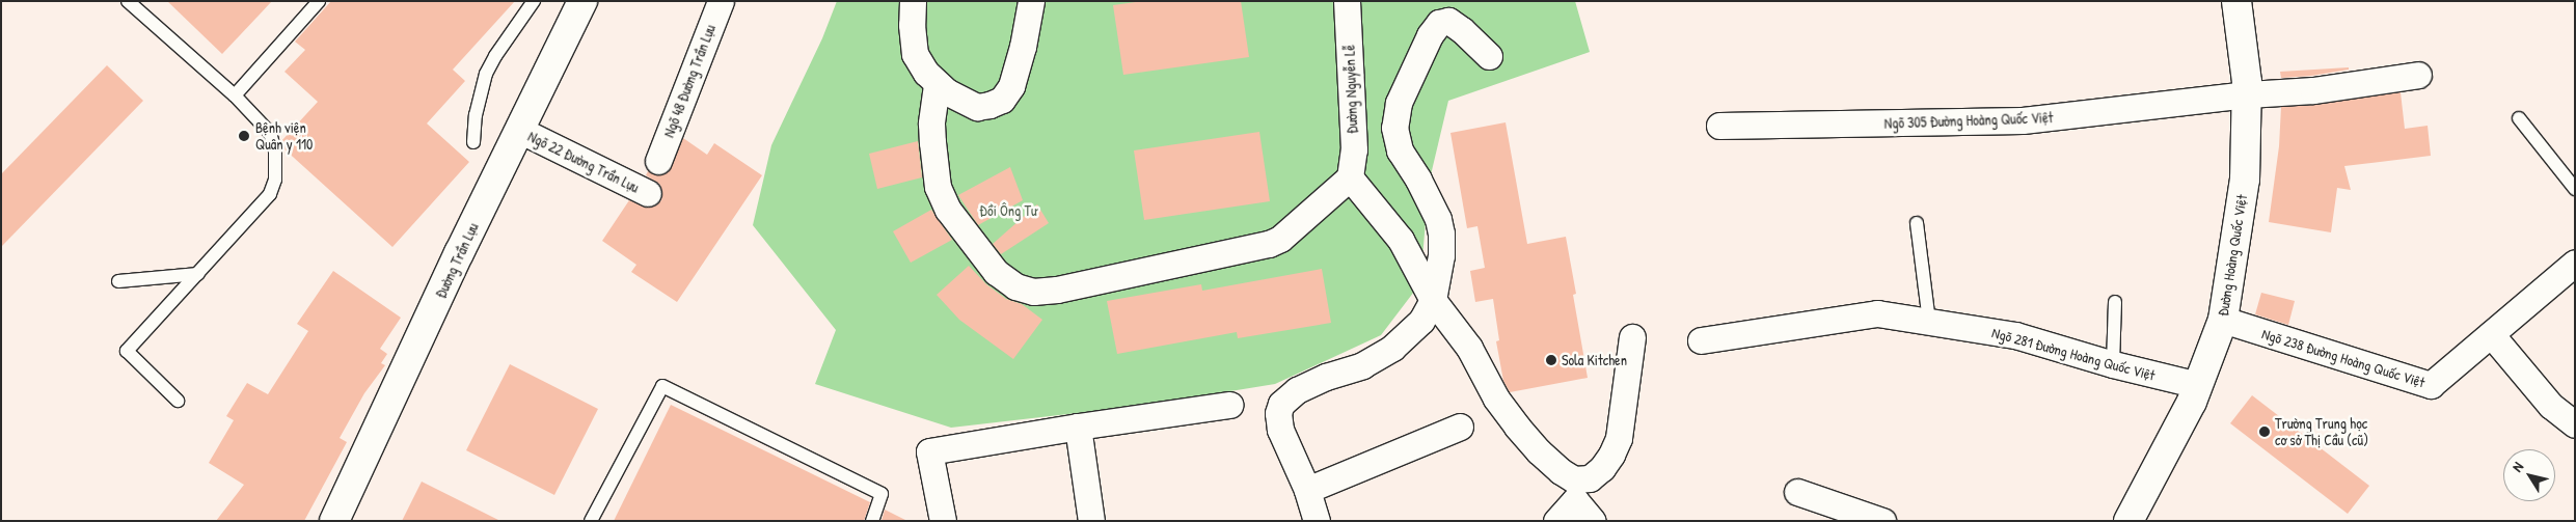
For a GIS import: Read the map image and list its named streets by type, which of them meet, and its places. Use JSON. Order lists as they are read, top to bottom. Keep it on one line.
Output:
{"streets":{"main road":["Đường Hoàng Quốc Việt","Đường Trần Lựu"],"street":["Ngõ 48 Đường Trần Lựu","Đường Nguyễn Lễ","Ngõ 305 Đường Hoàng Quốc Việt","Ngõ 22 Đường Trần Lựu","Ngõ 281 Đường Hoàng Quốc Việt","Ngõ 238 Đường Hoàng Quốc Việt"]},"crossings":[["Ngõ 305 Đường Hoàng Quốc Việt","Đường Hoàng Quốc Việt"],["Ngõ 22 Đường Trần Lựu","Đường Trần Lựu"],["Đường Hoàng Quốc Việt","Ngõ 281 Đường Hoàng Quốc Việt"],["Đường Hoàng Quốc Việt","Ngõ 238 Đường Hoàng Quốc Việt"]],"parks":["Đồi Ông Tư"],"places":["Bệnh viện Quân y 110","Sola Kitchen","Trường Trung học cơ sở Thị Cầu (cũ)"],"north":"top left"}
